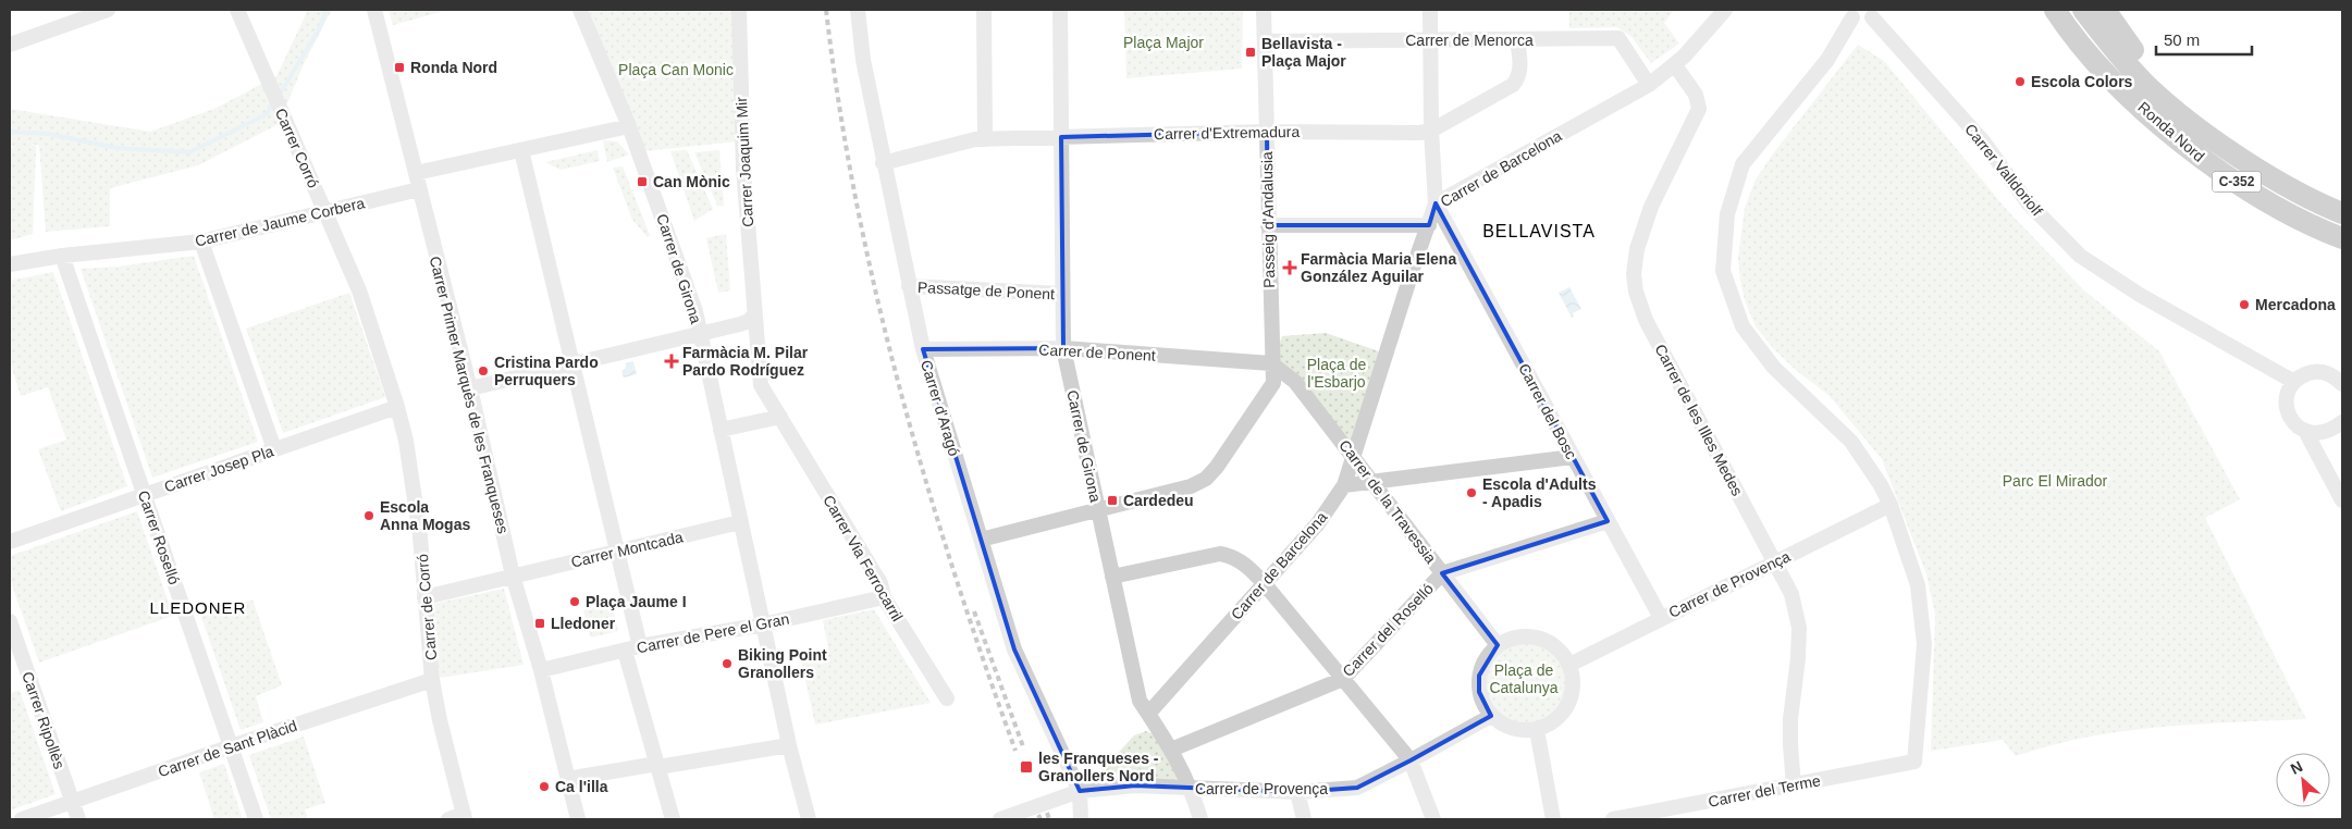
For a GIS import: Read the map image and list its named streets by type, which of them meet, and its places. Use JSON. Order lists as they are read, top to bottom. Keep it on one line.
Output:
{"streets":{"highway":["Ronda Nord","C-352"],"street":["Carrer de Menorca","Carrer d'Extremadura","Carrer Corró","Carrer Joaquim Mir","Carrer de Barcelona","Carrer Valldoriolf","Passeig d'Andalusia","Carrer de Jaume Corbera","Carrer de Girona","Passatge de Ponent","Carrer de Ponent","Carrer Primer Marquès de les Franqueses","Carrer d'Aragó","Carrer del Bosc","Carrer de les Illes Medes","Carrer Josep Pla","Carrer de la Travessia","Carrer Roselló","Carrer Montcada","Carrer Via Ferrocarril","Carrer de Provença","Carrer de Corró","Carrer del Roselló","Carrer de Pere el Gran","Carrer Ripollès","Carrer de Sant Plàcid","Carrer del Terme"]},"crossings":[["Carrer de Menorca","Carrer d'Extremadura"],["Carrer de Menorca","Carrer de Barcelona"],["Carrer de Menorca","Passeig d'Andalusia"],["Carrer d'Extremadura","Passeig d'Andalusia"],["Carrer d'Extremadura","Carrer de Girona"],["Carrer d'Extremadura","Carrer d'Aragó"],["Carrer Corró","Carrer de Jaume Corbera"],["Carrer Corró","Carrer de Corró"],["Carrer Joaquim Mir","Carrer Via Ferrocarril"],["Carrer de Barcelona","Carrer de Girona"],["Carrer de Barcelona","Carrer del Bosc"],["Carrer de Barcelona","Carrer de les Illes Medes"],["Carrer de Barcelona","Carrer de la Travessia"],["Passeig d'Andalusia","Carrer de Girona"],["Passeig d'Andalusia","Carrer de Ponent"],["Passeig d'Andalusia","Carrer d'Aragó"],["Passeig d'Andalusia","Carrer de la Travessia"],["Carrer de Jaume Corbera","Carrer Primer Marquès de les Franqueses"],["Carrer de Jaume Corbera","Carrer Roselló"],["Carrer de Jaume Corbera","Carrer de Corró"],["Carrer de Girona","Passatge de Ponent"],["Carrer de Girona","Carrer de Ponent"],["Carrer de Girona","Carrer Montcada"],["Carrer de Girona","Carrer de Provença"],["Carrer de Girona","Carrer del Roselló"],["Carrer de Girona","Carrer de Pere el Gran"],["Passatge de Ponent","Carrer d'Aragó"],["Carrer de Ponent","Carrer d'Aragó"],["Carrer de Ponent","Carrer de la Travessia"],["Carrer Primer Marquès de les Franqueses","Carrer Montcada"],["Carrer Primer Marquès de les Franqueses","Carrer de Pere el Gran"],["Carrer d'Aragó","Carrer de Provença"],["Carrer del Bosc","Carrer de Provença"],["Carrer del Bosc","Carrer del Roselló"],["Carrer de les Illes Medes","Carrer de Provença"],["Carrer de les Illes Medes","Carrer del Terme"],["Carrer Josep Pla","Carrer Roselló"],["Carrer Josep Pla","Carrer de Corró"],["Carrer de la Travessia","Carrer de Provença"],["Carrer de la Travessia","Carrer del Roselló"],["Carrer Roselló","Carrer de Sant Plàcid"],["Carrer Montcada","Carrer de Corró"],["Carrer Via Ferrocarril","Carrer de Pere el Gran"],["Carrer de Provença","Carrer del Terme"],["Carrer de Corró","Carrer de Sant Plàcid"],["Carrer Ripollès","Carrer de Sant Plàcid"]],"districts":["BELLAVISTA","LLEDONER"],"parks":["Plaça Major","Plaça Can Monic","Plaça de l'Esbarjo","Parc El Mirador","Plaça de Catalunya"],"places":{"transit":["Bellavista - Plaça Major","Ronda Nord","Can Mònic","Cardedeu","Lledoner","les Franqueses - Granollers Nord"],"other":["Escola Colors","Mercadona","Cristina Pardo Perruquers","Escola d'Adults - Apadis","Escola Anna Mogas","Plaça Jaume I","Biking Point Granollers","Ca l'illa"],"health":["Farmàcia Maria Elena González Aguilar","Farmàcia M. Pilar Pardo Rodríguez"]},"scale_bar":"50 m","north":"top left"}
